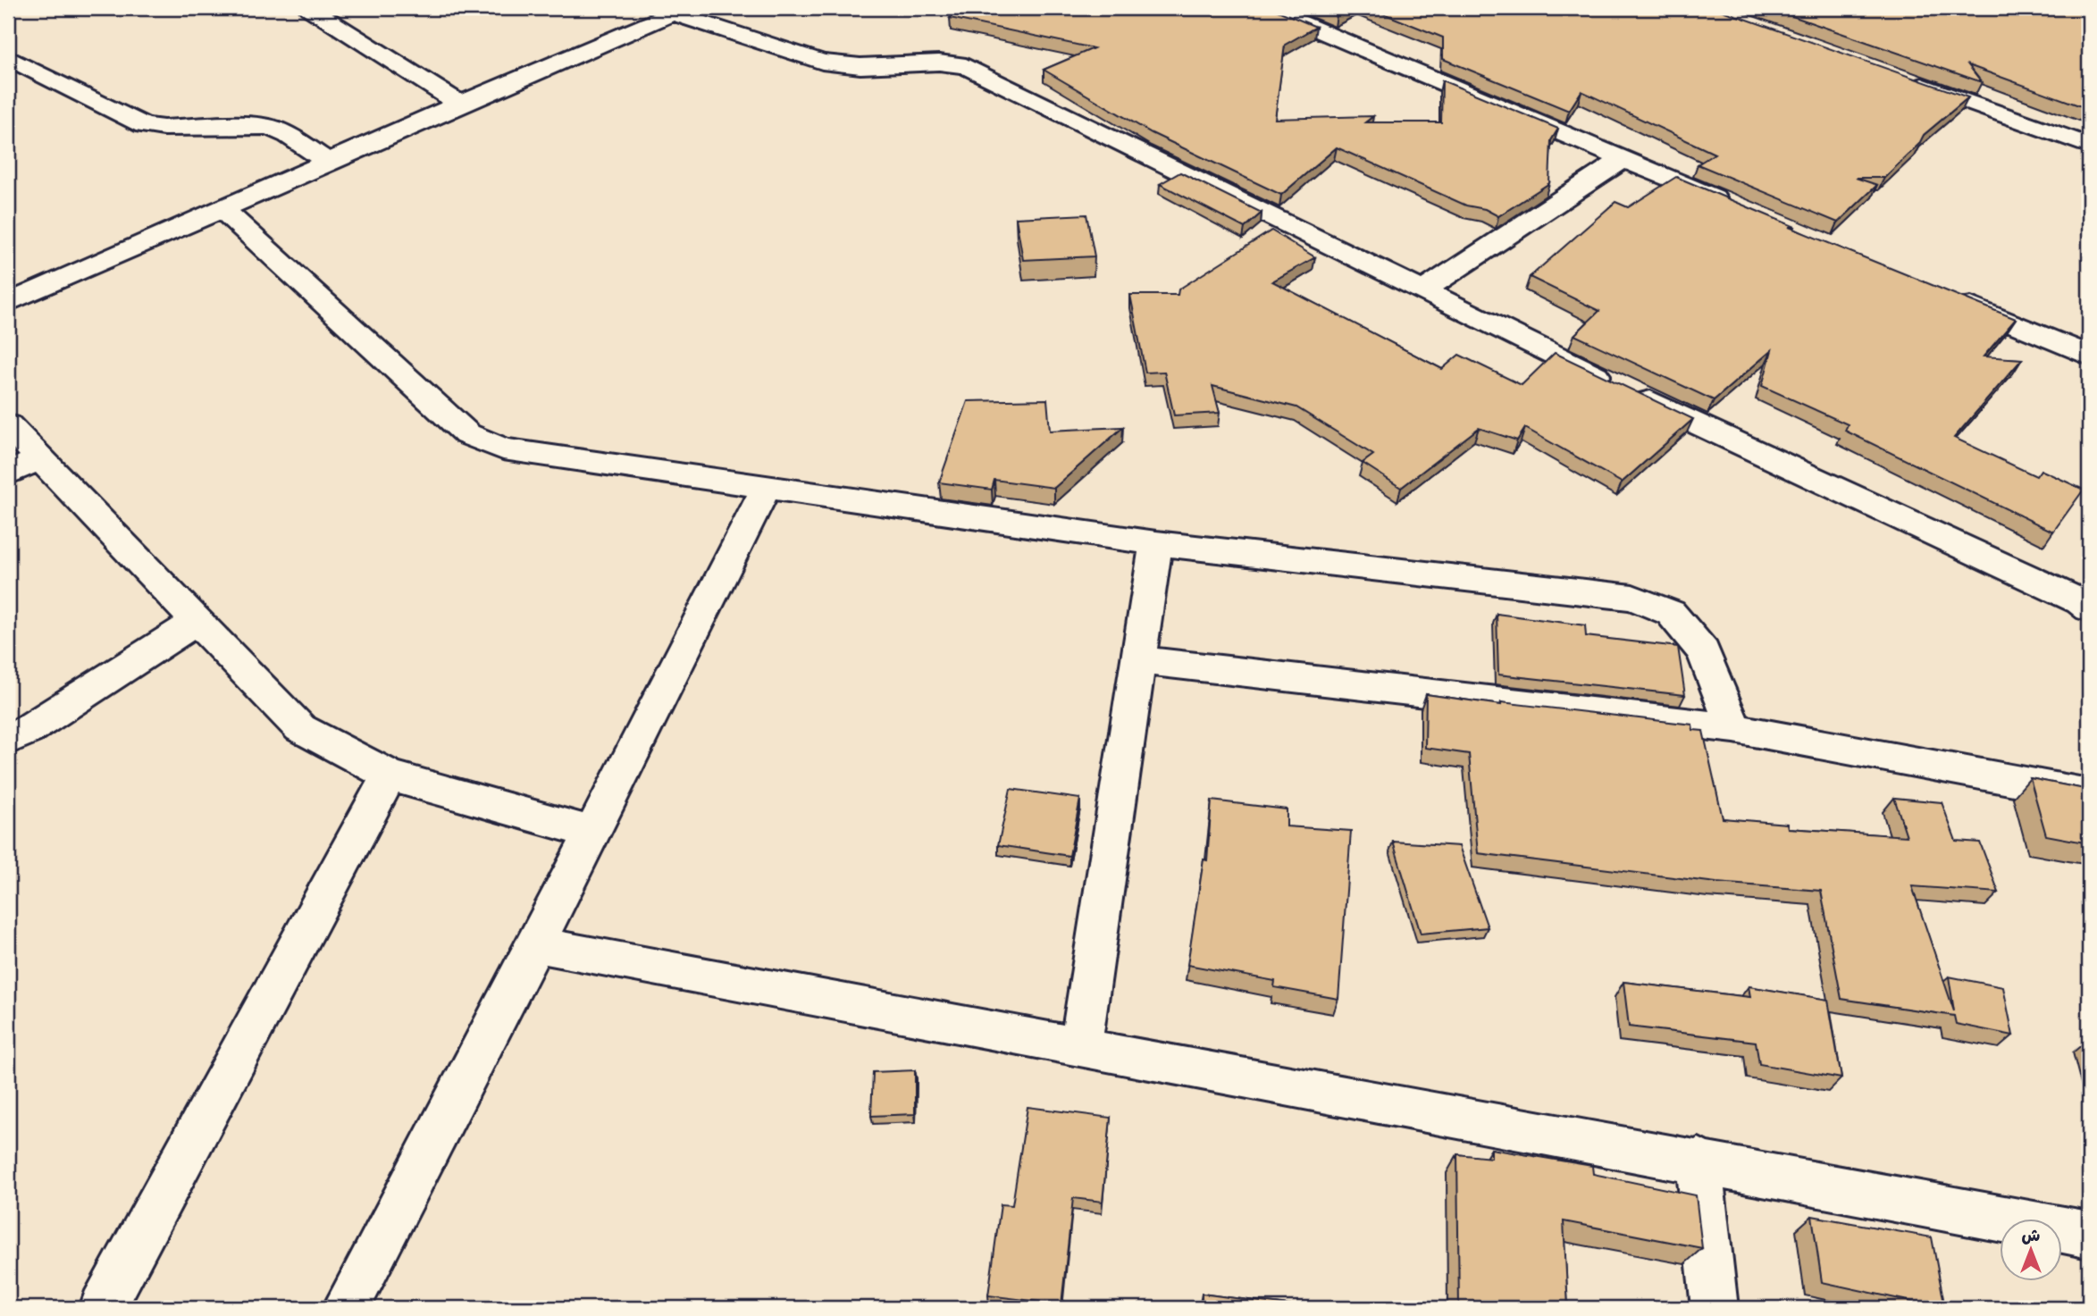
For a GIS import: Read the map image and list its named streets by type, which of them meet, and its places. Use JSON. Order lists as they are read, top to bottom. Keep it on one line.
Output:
{"north":"top"}
